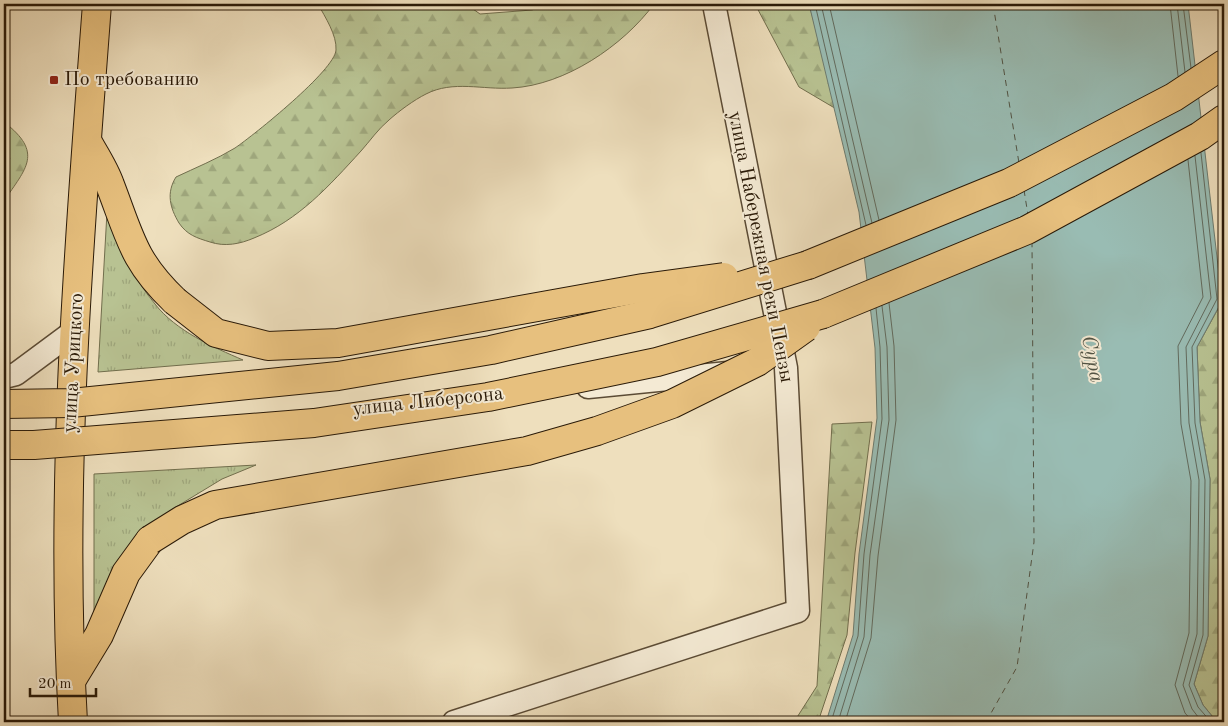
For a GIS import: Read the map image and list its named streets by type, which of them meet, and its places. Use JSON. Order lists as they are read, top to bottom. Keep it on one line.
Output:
{"streets":{"main road":["улица Урицкого"],"street":["улица Набережная реки Пензы","улица Либерсона"]},"crossings":[["улица Набережная реки Пензы","улица Либерсона"],["улица Урицкого","улица Либерсона"]],"water":["Сура"],"places":{"transit":["По требованию"]},"scale_bar":"20 m"}
